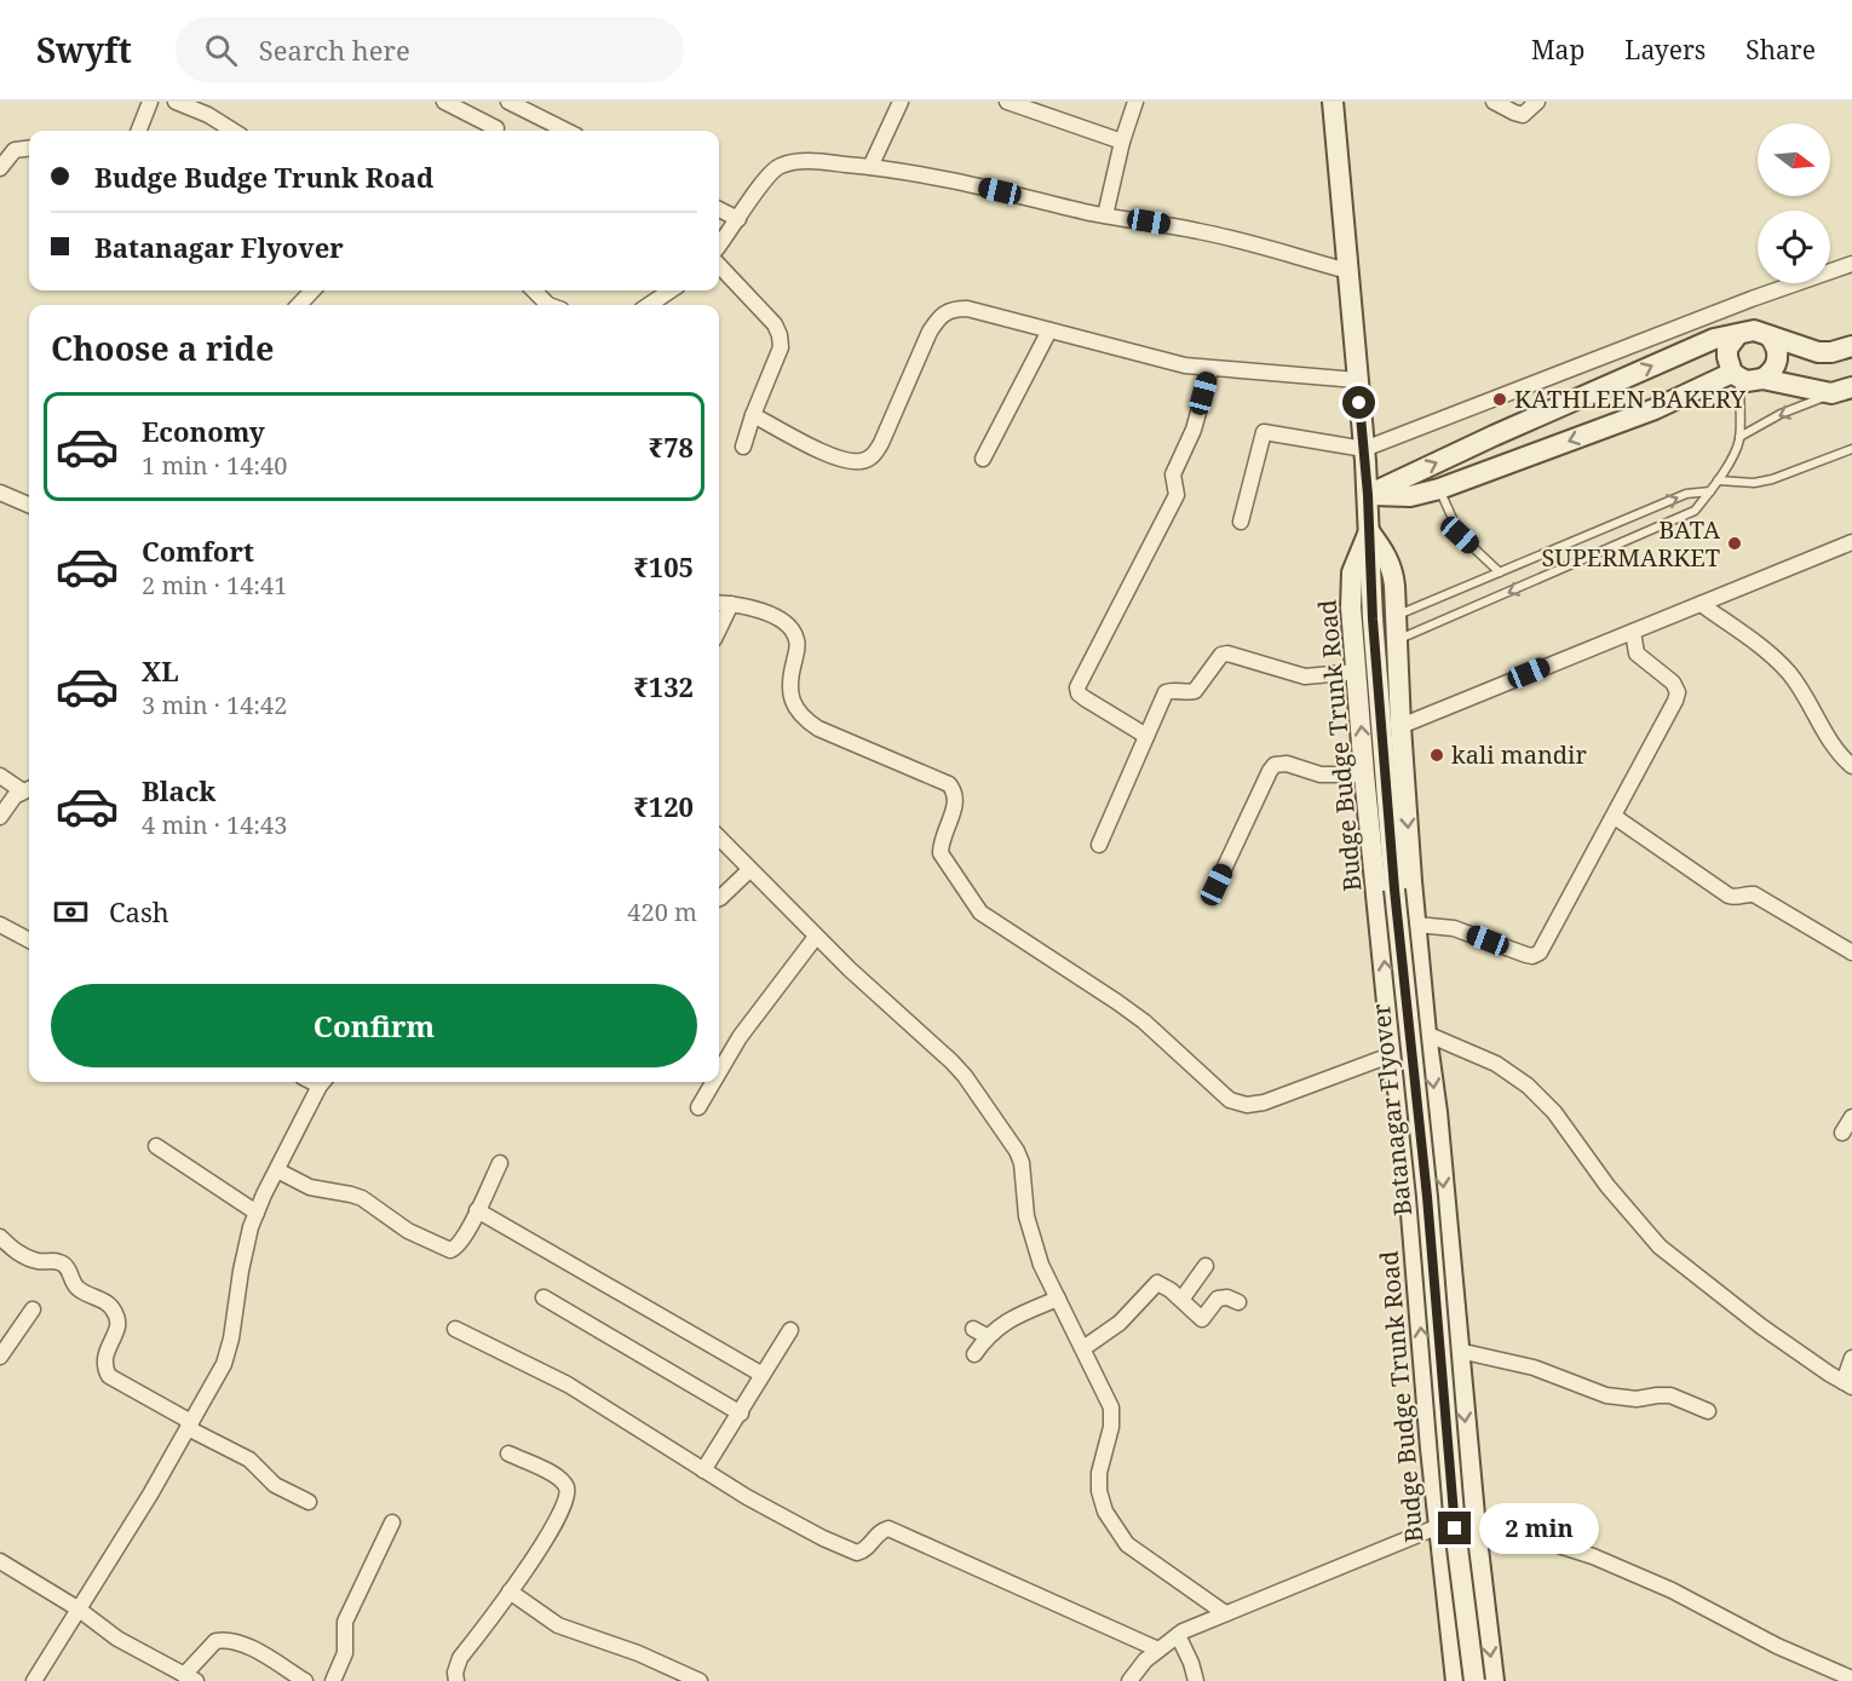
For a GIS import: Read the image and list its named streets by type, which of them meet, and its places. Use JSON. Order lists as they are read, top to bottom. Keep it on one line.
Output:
{"streets":{"street":["Budge Budge Trunk Road","Batanagar Flyover"]},"crossings":[["Budge Budge Trunk Road","Batanagar Flyover"]],"places":["KATHLEEN BAKERY","BATA SUPERMARKET","kali mandir"],"north":"right","page":{"header":"Swyft","search":"Search here","nav":["Map","Layers","Share"],"banner":["Budge Budge Trunk Road","Batanagar Flyover"],"heading":"Choose a ride","list":[{"name":"Economy","note":"1 min · 14:40","value":"₹78"},{"name":"Comfort","note":"2 min · 14:41","value":"₹105"},{"name":"XL","note":"3 min · 14:42","value":"₹132"},{"name":"Black","note":"4 min · 14:43","value":"₹120"}],"pay":["Cash","420 m"],"buttons":"Confirm","bubble":"2 min"}}
